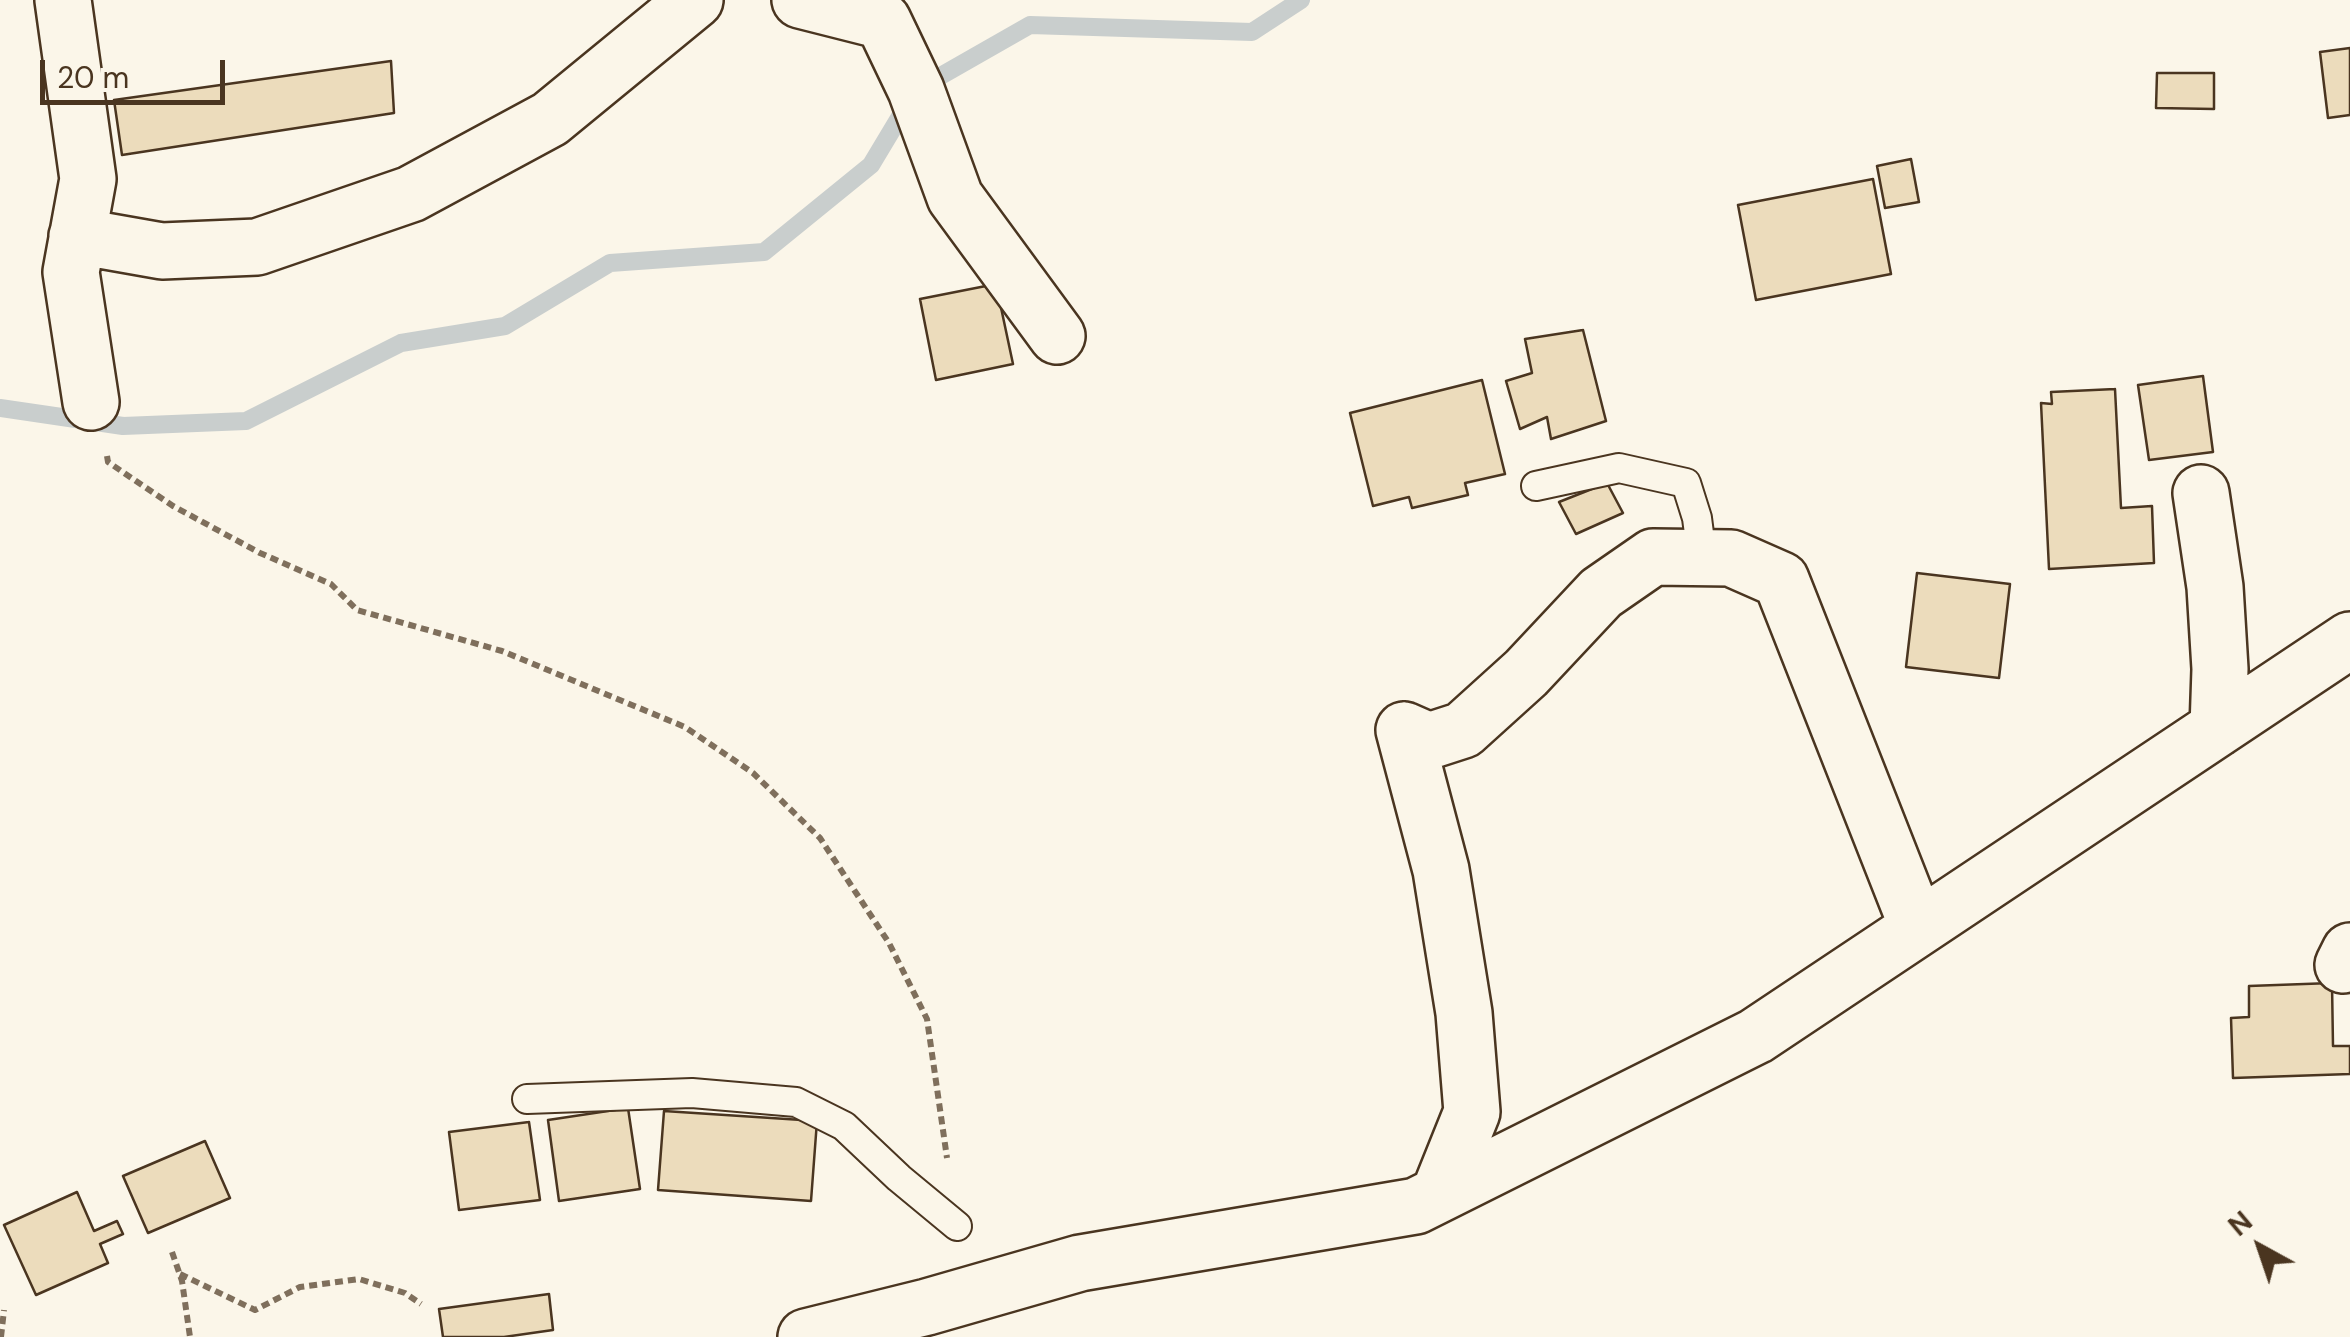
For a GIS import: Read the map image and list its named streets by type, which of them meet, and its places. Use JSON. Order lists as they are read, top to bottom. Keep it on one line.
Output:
{"scale_bar":"20 m","north":"top left"}
